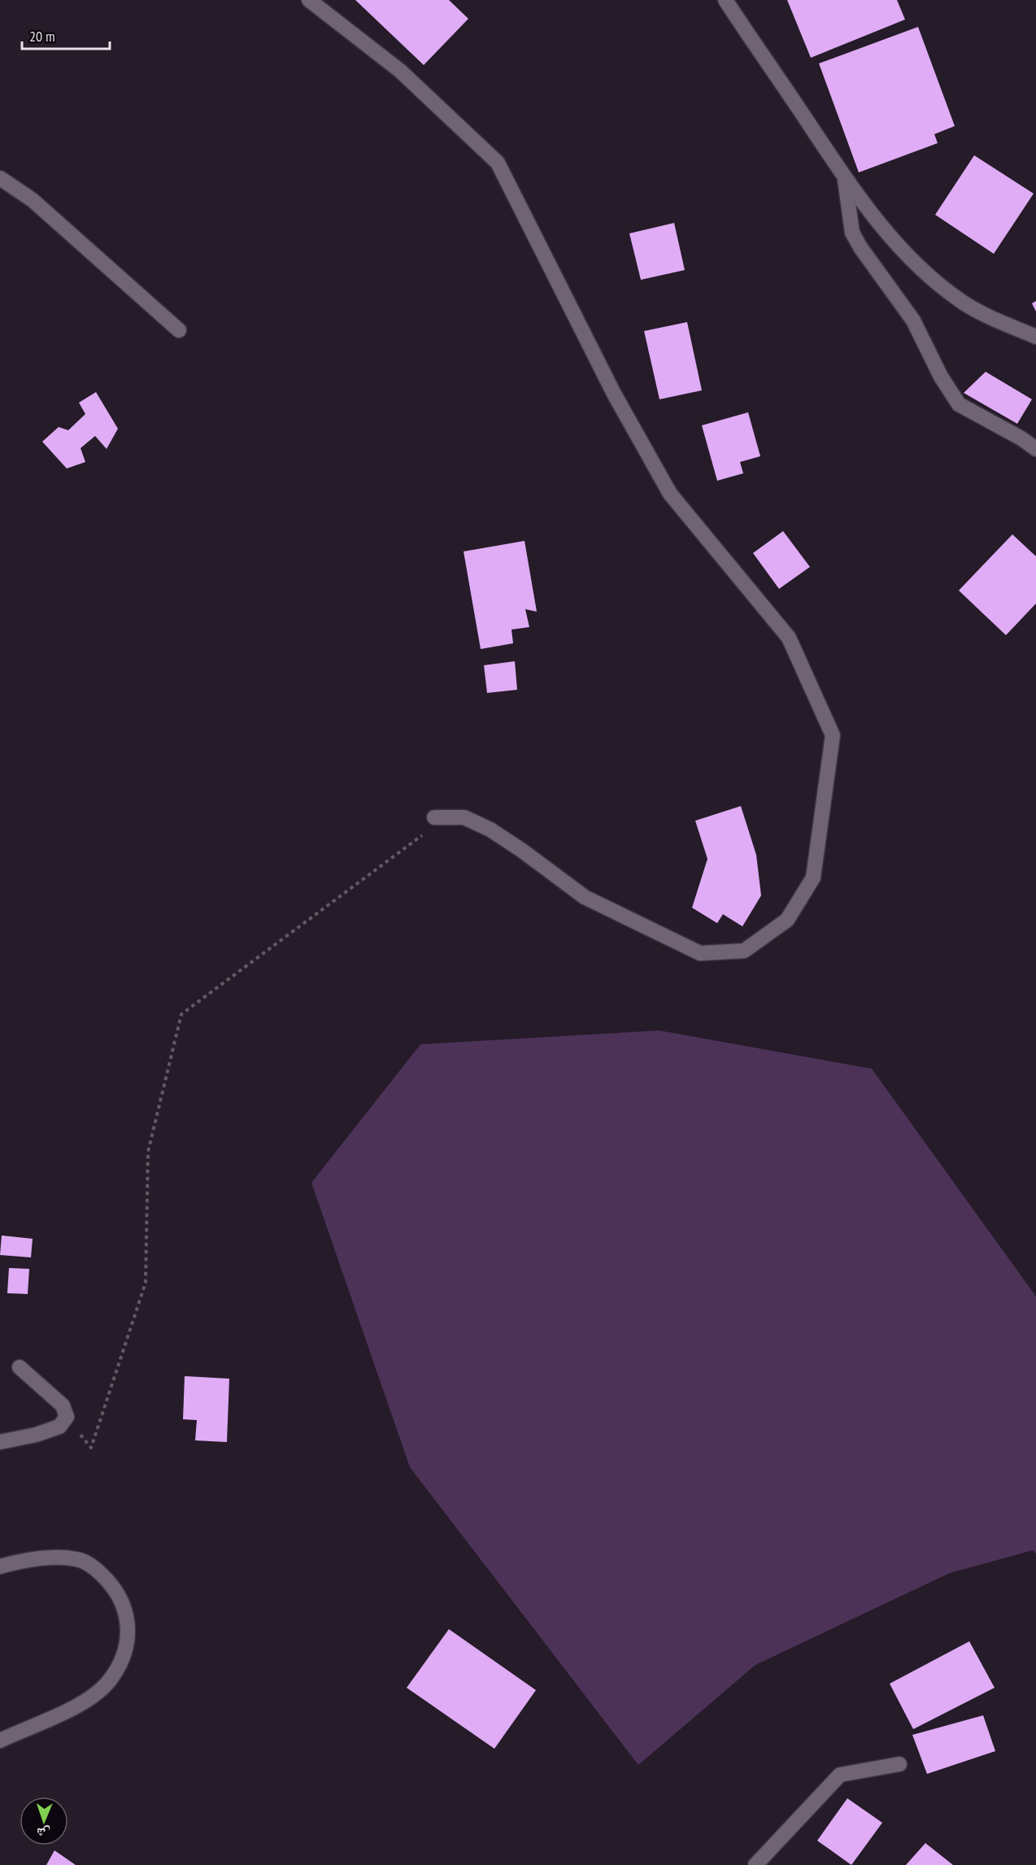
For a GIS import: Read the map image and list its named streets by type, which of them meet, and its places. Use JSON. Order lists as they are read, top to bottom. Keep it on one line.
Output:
{"scale_bar":"20 m","north":"bottom"}
